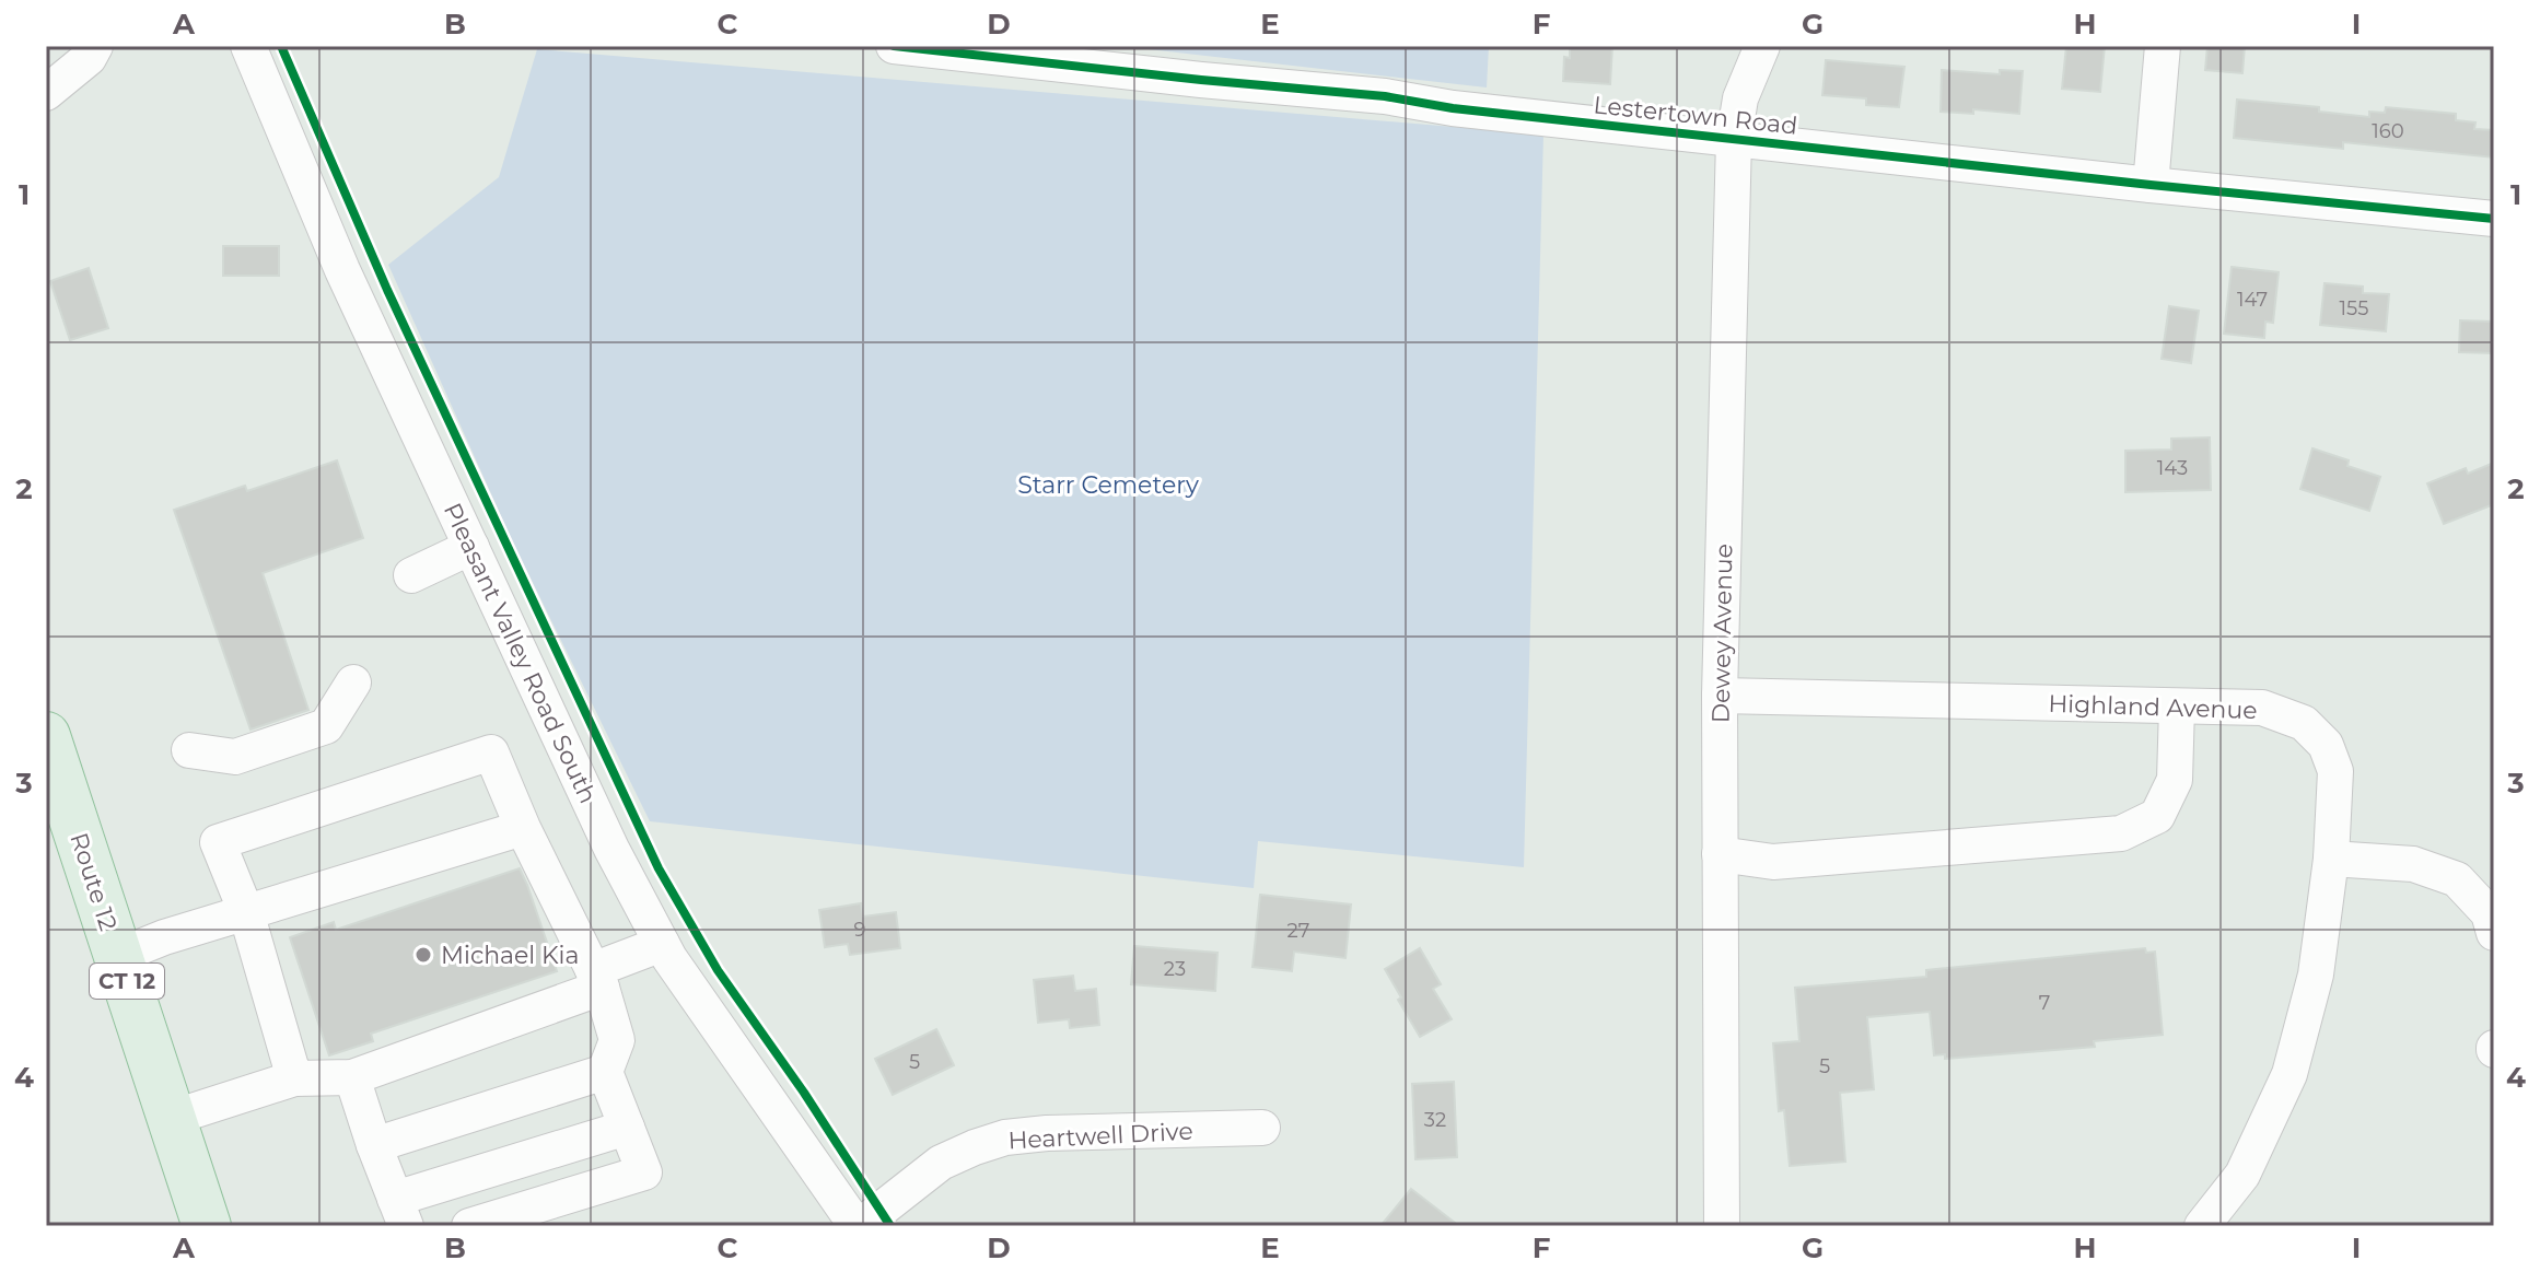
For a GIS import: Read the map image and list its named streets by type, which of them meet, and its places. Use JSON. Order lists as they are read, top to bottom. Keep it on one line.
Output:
{"streets":{"highway":["Route 12","CT 12"],"street":["Lestertown Road","Dewey Avenue","Pleasant Valley Road South","Highland Avenue","Heartwell Drive"]},"crossings":[["Lestertown Road","Dewey Avenue"],["Dewey Avenue","Highland Avenue"],["Pleasant Valley Road South","Heartwell Drive"]],"parks":["Starr Cemetery"],"places":["Michael Kia"],"house_numbers":["160","147","155","143","9","27","23","7","5","5","32"],"grid":{"columns":["A","B","C","D","E","F","G","H","I"],"rows":["1","2","3","4"]}}
